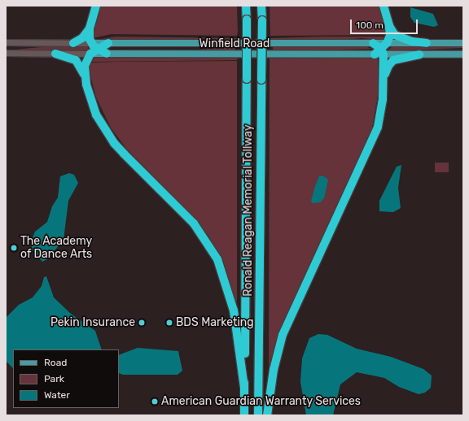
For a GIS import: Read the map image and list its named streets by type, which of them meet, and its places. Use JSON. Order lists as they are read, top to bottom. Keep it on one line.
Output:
{"streets":{"highway":["Ronald Reagan Memorial Tollway"],"main road":["Winfield Road"]},"places":["The Academy of Dance Arts","Pekin Insurance","BDS Marketing","American Guardian Warranty Services"],"legend":["Road","Park","Water"],"scale_bar":"100 m"}
